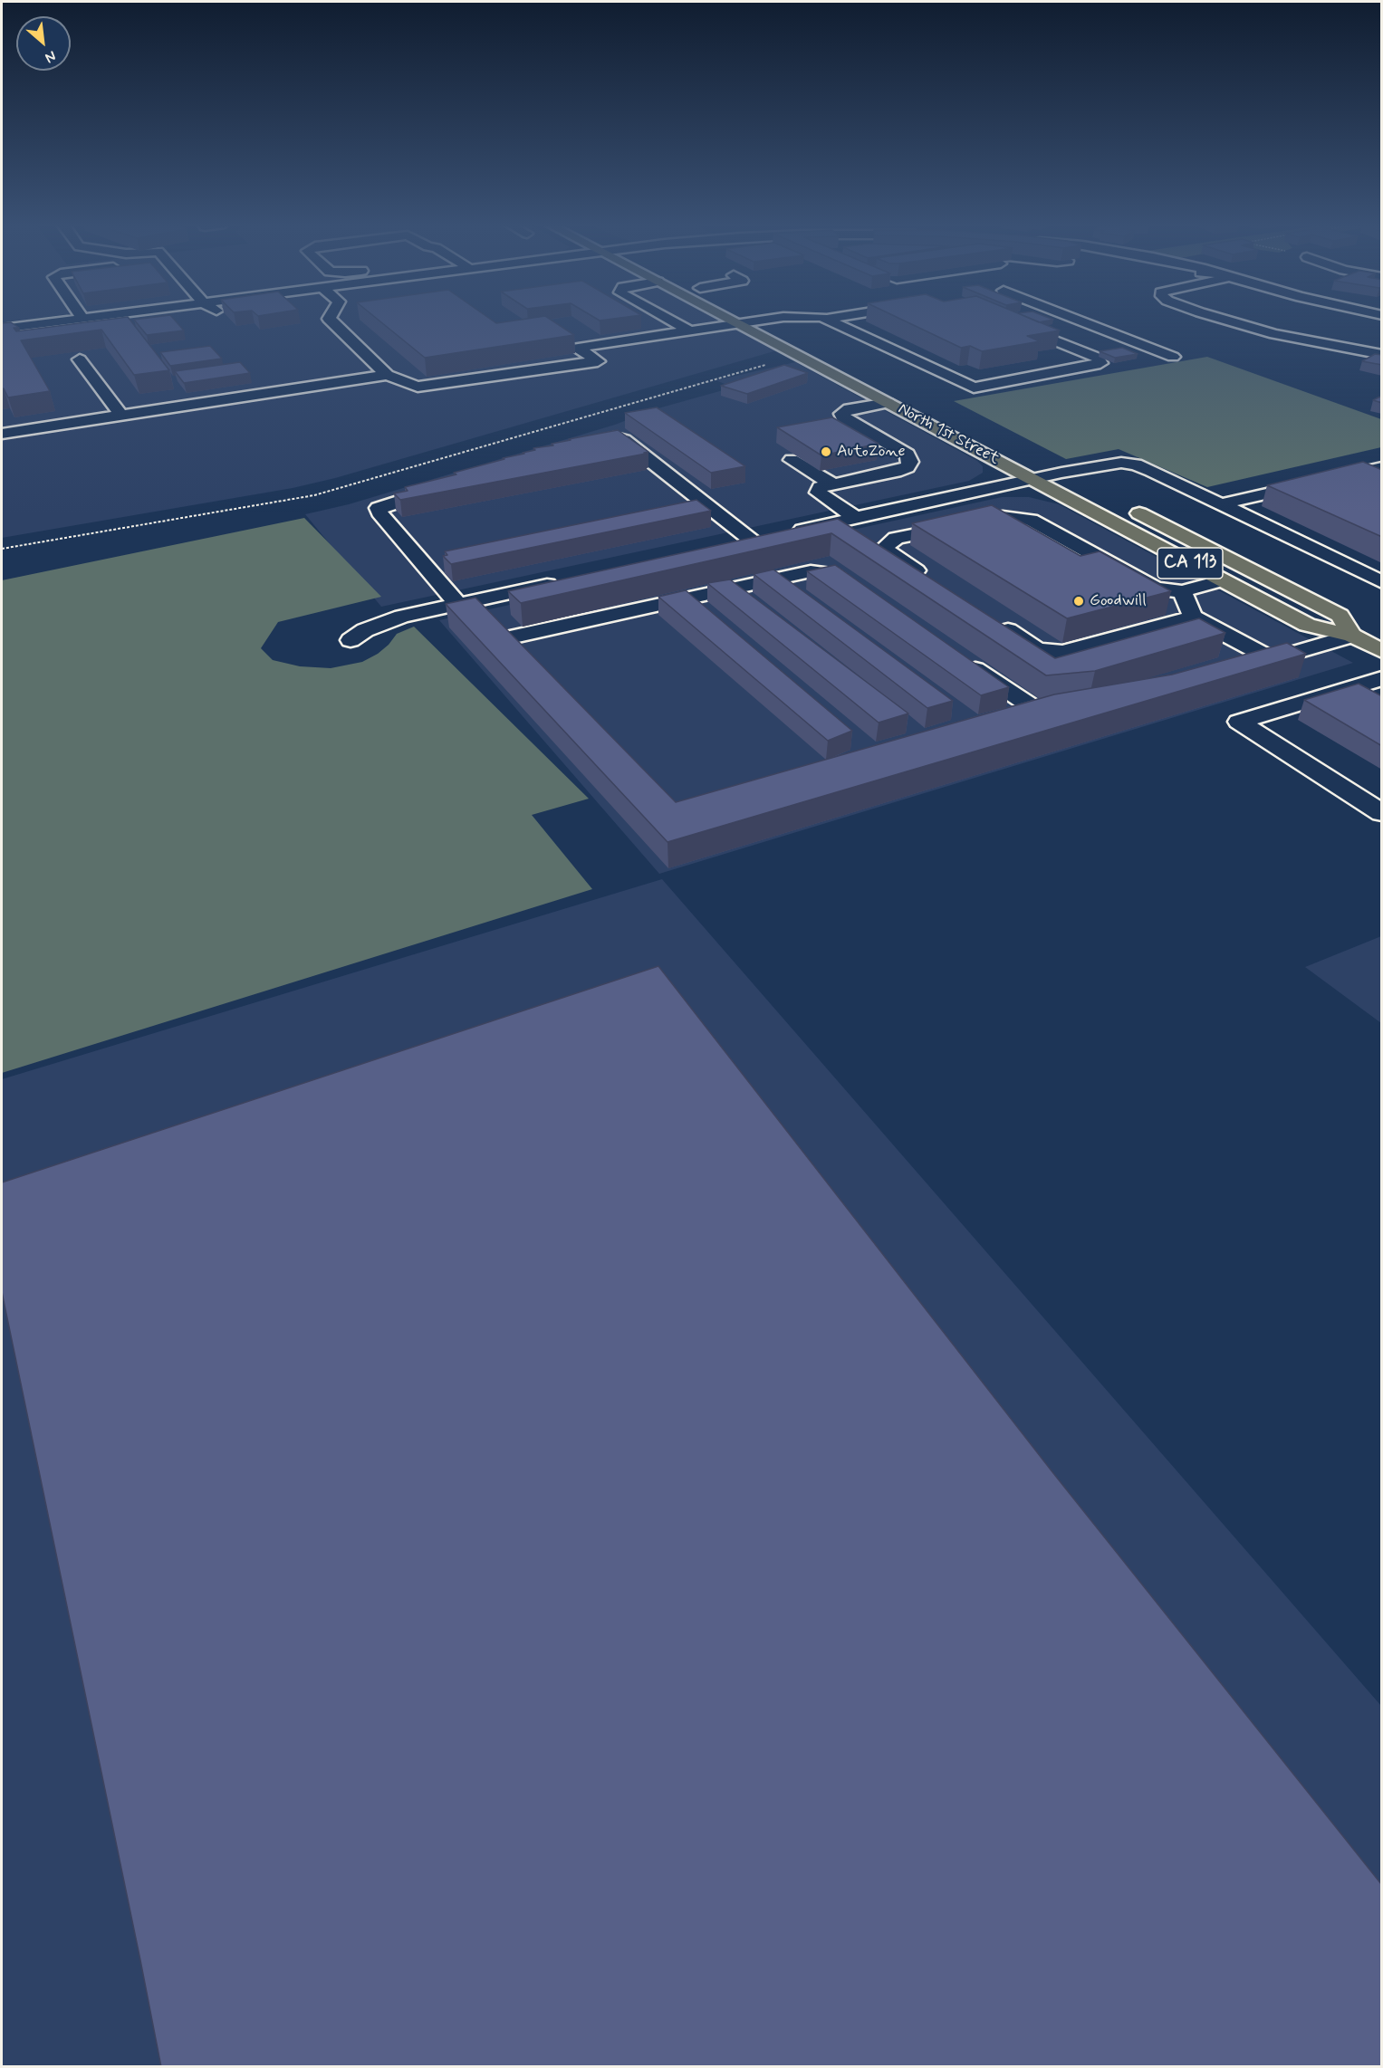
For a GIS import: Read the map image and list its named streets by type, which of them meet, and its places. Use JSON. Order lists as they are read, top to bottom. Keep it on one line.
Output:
{"streets":{"main road":["North 1st Street","CA 113"]},"places":["AutoZone","Goodwill"],"north":"bottom right"}
